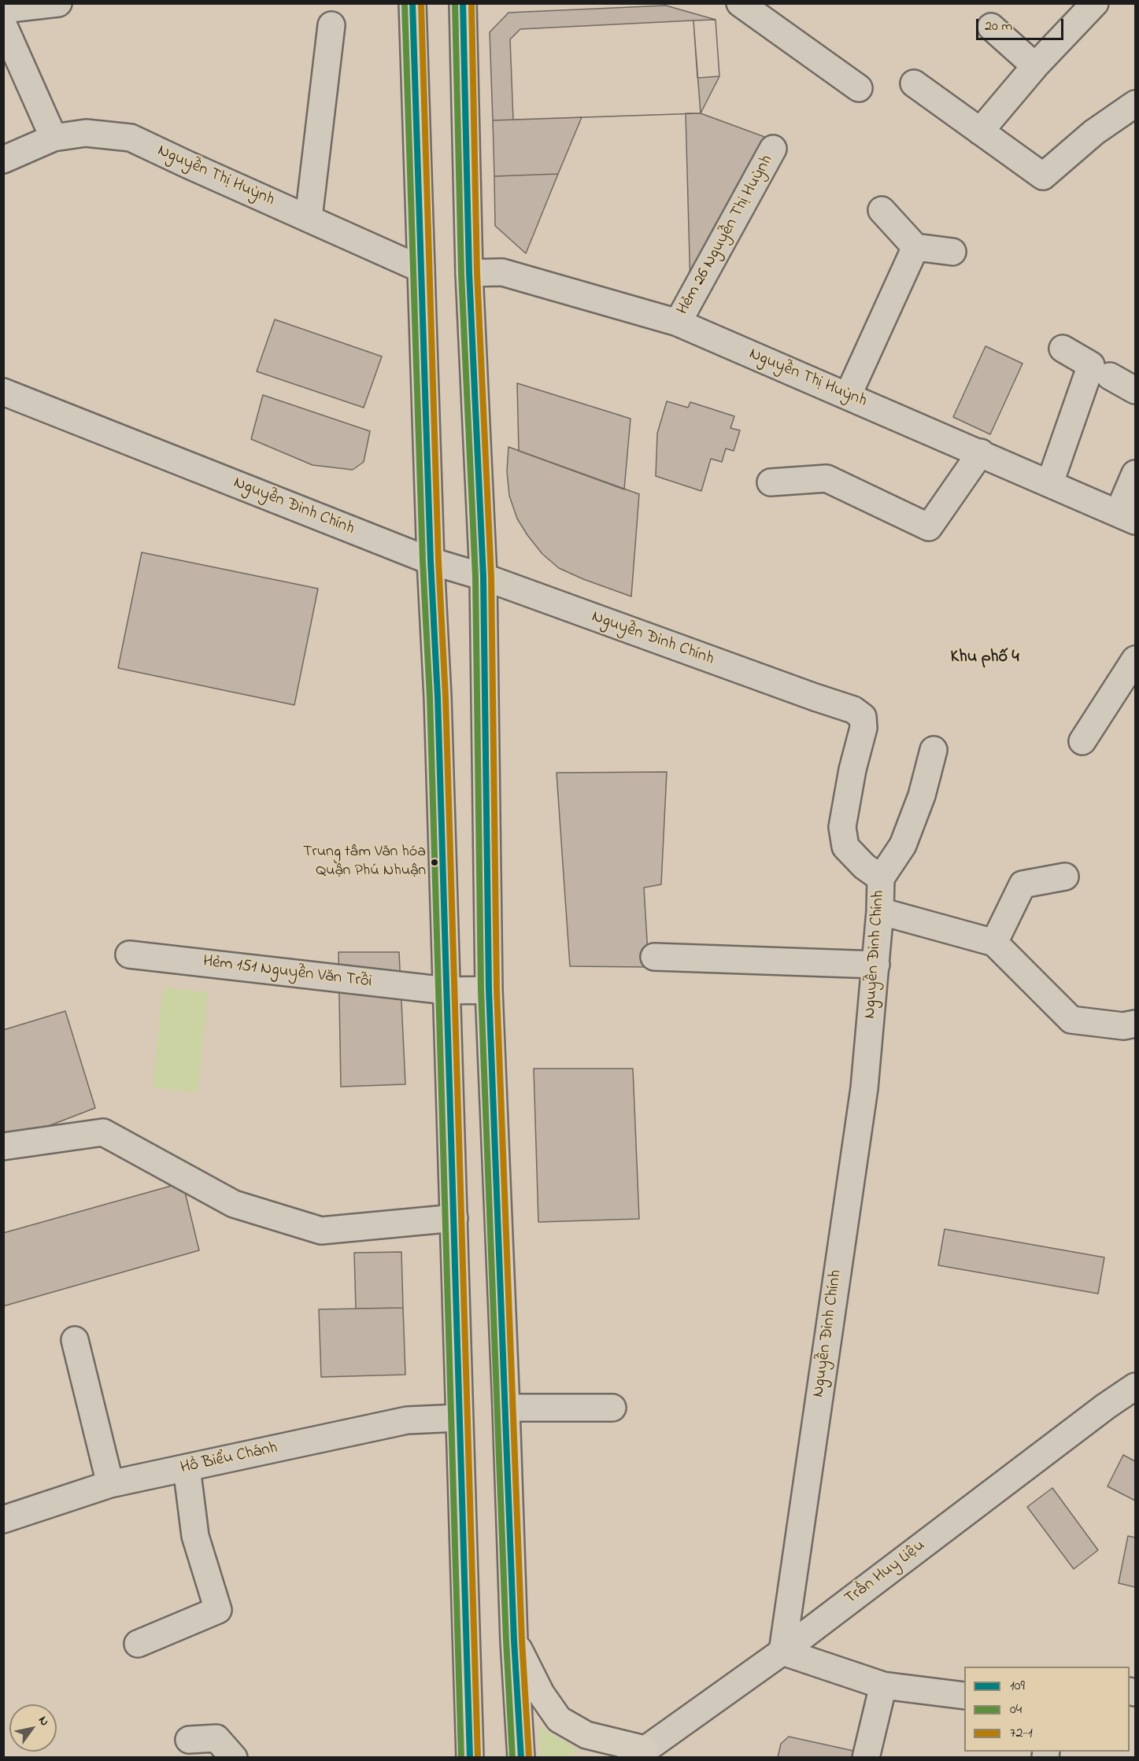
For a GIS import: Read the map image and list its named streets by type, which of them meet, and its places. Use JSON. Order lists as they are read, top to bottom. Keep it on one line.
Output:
{"streets":{"street":["Nguyễn Thị Huỳnh","Hẻm 26 Nguyễn Thị Huỳnh","Nguyễn Đình Chính","Hẻm 151 Nguyễn Văn Trỗi","Hồ Biểu Chánh","Trần Huy Liệu"]},"crossings":[["Nguyễn Thị Huỳnh","Hẻm 26 Nguyễn Thị Huỳnh"],["Nguyễn Đình Chính","Trần Huy Liệu"]],"districts":["Khu phố 4"],"places":["Trung tâm Văn hóa Quận Phú Nhuận"],"lines":["transit line 109","transit line 04","transit line 72-1"],"legend":["109","04","72-1"],"scale_bar":"20 m","north":"top right"}
